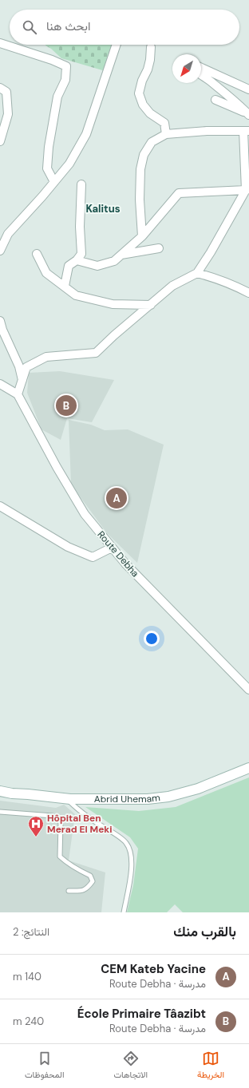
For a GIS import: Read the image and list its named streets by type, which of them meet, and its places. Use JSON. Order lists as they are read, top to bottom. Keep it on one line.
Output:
{"streets":{"street":["Route Debha","Abrid Uhemam"]},"districts":["Kalitus"],"places":{"hospital":["Hôpital Ben Merad El Meki"]},"north":"bottom left","page":{"search":"ابحث هنا","pins":["B","A"],"heading":["بالقرب منك","النتائج: 2"],"list":[{"mark":"A","name":"CEM Kateb Yacine","note":"مدرسة · Route Debha","value":"140 m"},{"mark":"B","name":"École Primaire Tâazibt","note":"مدرسة · Route Debha","value":"240 m"}],"nav":["الخريطة","الاتجاهات","المحفوظات"]}}
